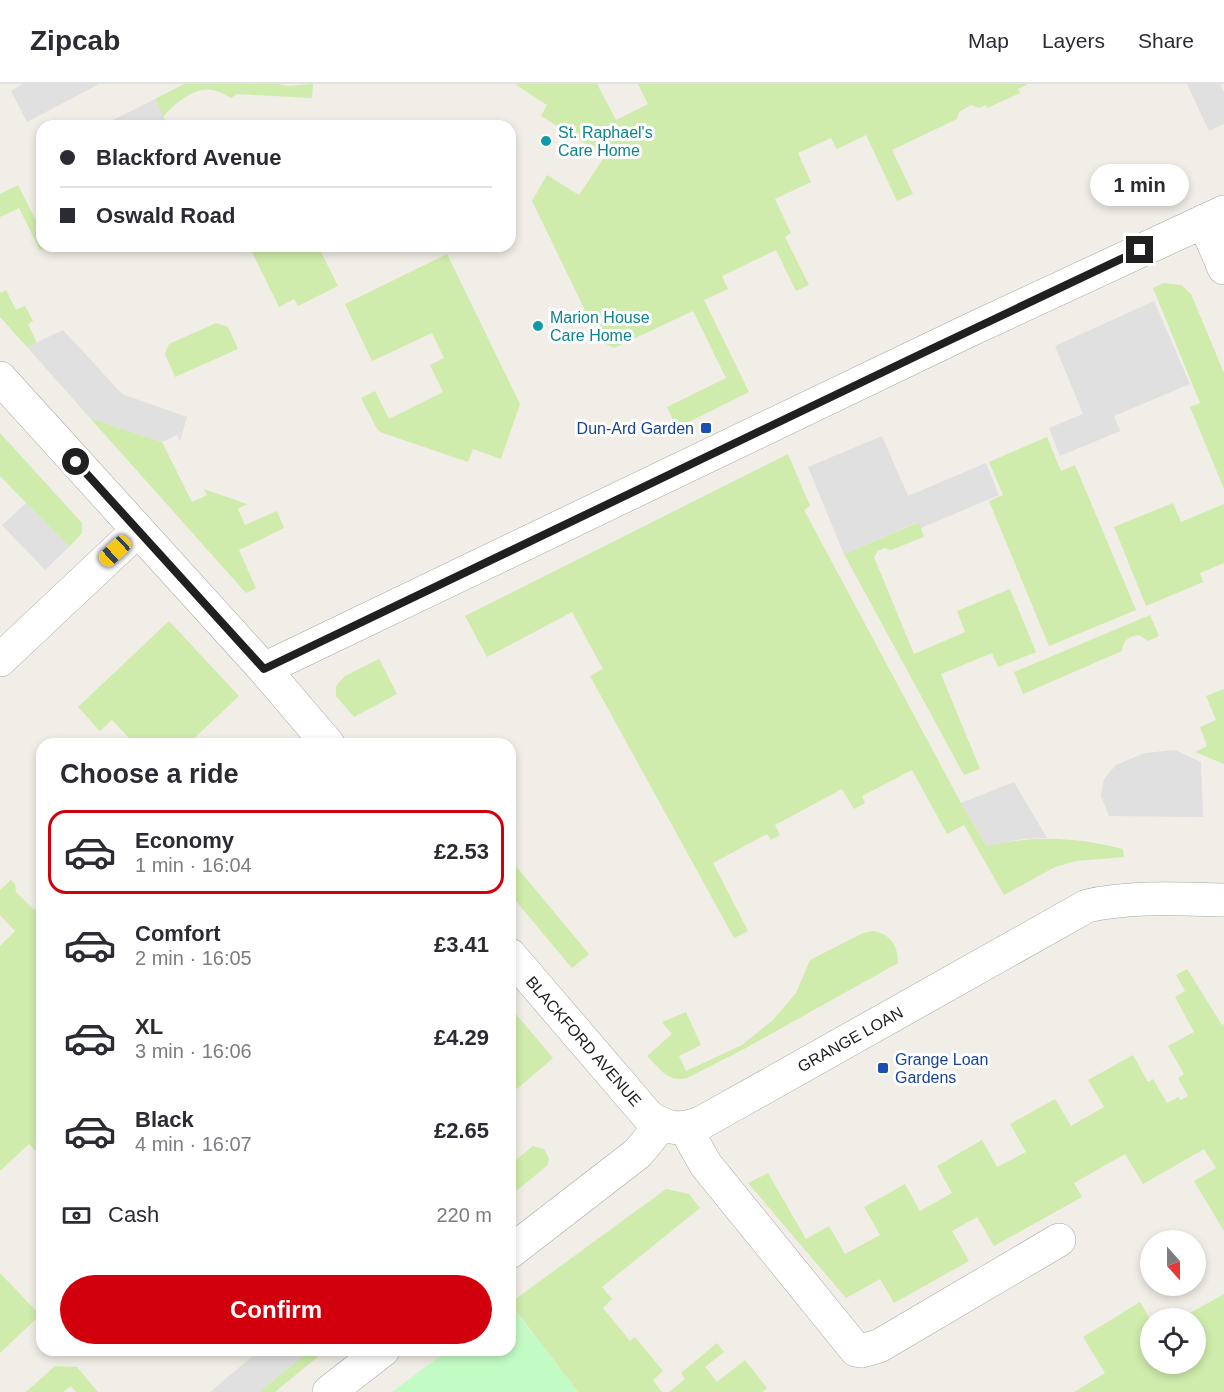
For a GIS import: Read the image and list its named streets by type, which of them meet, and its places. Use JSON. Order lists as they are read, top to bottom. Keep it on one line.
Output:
{"streets":{"street":["GRANGE LOAN","BLACKFORD AVENUE"]},"crossings":[["GRANGE LOAN","BLACKFORD AVENUE"]],"places":{"other":["St. Raphael's Care Home","Marion House Care Home"],"transit":["Dun-Ard Garden","Grange Loan Gardens"]},"north":"bottom","page":{"header":"Zipcab","nav":["Map","Layers","Share"],"banner":["Blackford Avenue","Oswald Road"],"bubble":"1 min","heading":"Choose a ride","list":[{"name":"Economy","note":"1 min · 16:04","value":"£2.53"},{"name":"Comfort","note":"2 min · 16:05","value":"£3.41"},{"name":"XL","note":"3 min · 16:06","value":"£4.29"},{"name":"Black","note":"4 min · 16:07","value":"£2.65"}],"pay":["Cash","220 m"],"buttons":"Confirm"}}
